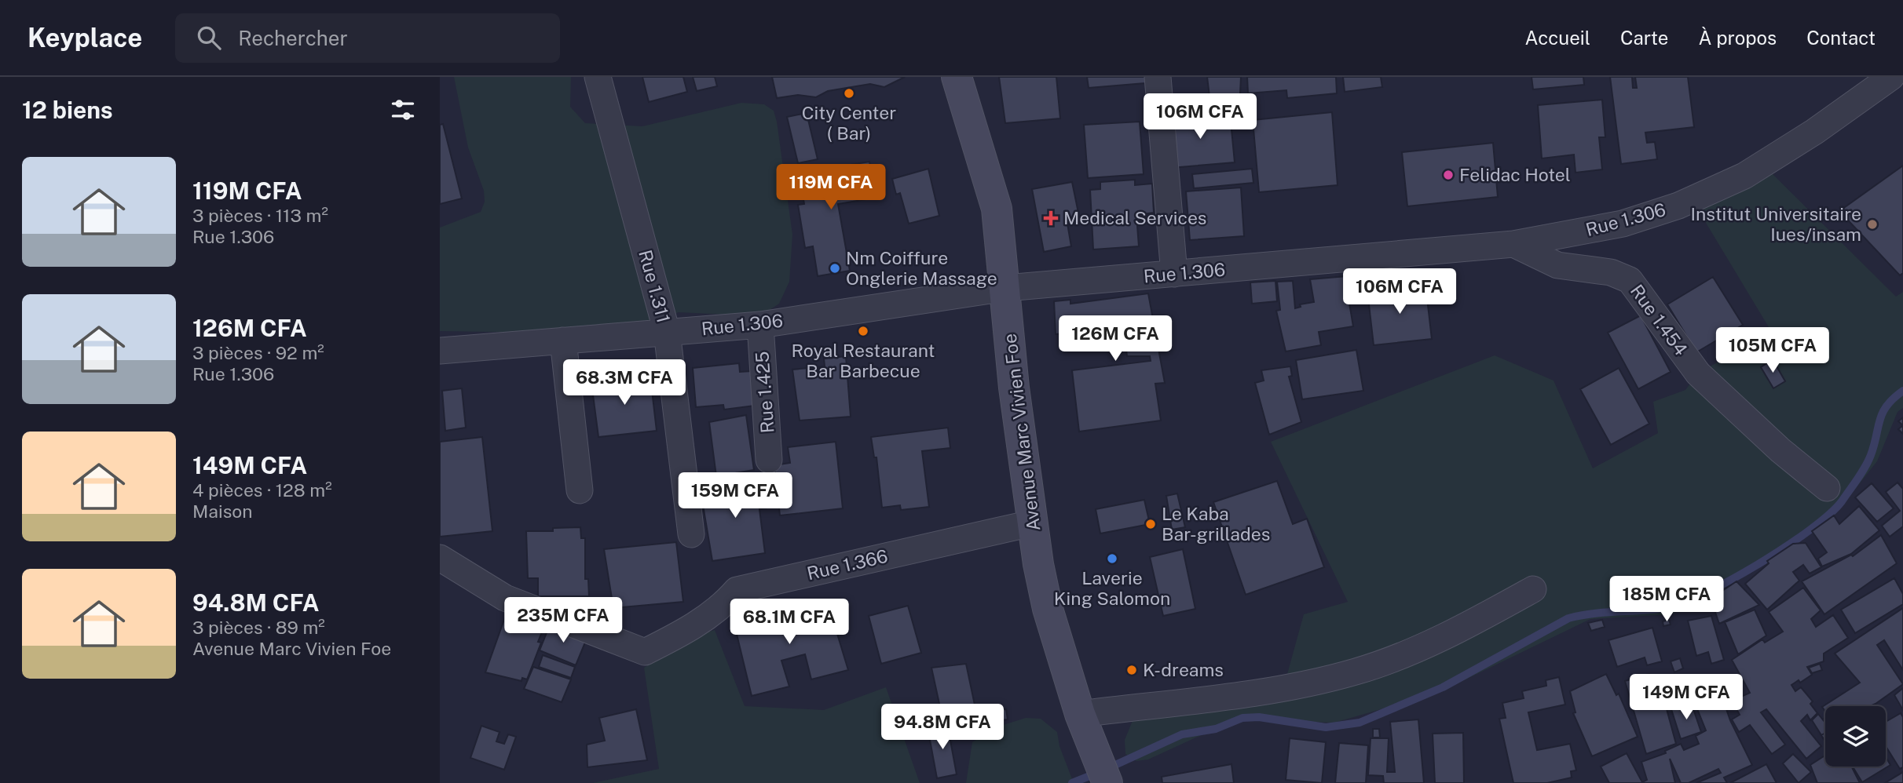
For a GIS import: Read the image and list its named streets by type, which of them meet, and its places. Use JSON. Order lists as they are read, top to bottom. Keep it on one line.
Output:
{"streets":{"main road":["Avenue Marc Vivien Foe"],"street":["Rue 1.306","Rue 1.311","Rue 1.454","Rue 1.425","Rue 1.366"]},"crossings":[["Rue 1.306","Rue 1.311"],["Rue 1.306","Rue 1.454"],["Rue 1.306","Rue 1.425"],["Rue 1.306","Avenue Marc Vivien Foe"],["Avenue Marc Vivien Foe","Rue 1.366"]],"places":{"other":["City Center ( Bar)","Felidac Hotel","Institut Universitaire Iues/insam","Nm Coiffure Onglerie Massage","Royal Restaurant Bar Barbecue","Le Kaba Bar-grillades","Laverie King Salomon","K-dreams"],"health":["Medical Services"]},"page":{"header":"Keyplace","search":"Rechercher","nav":["Accueil","Carte","À propos","Contact"],"heading":"12 biens","price":["106M CFA","119M CFA","106M CFA","126M CFA","105M CFA","68.3M CFA","159M CFA","185M CFA","235M CFA","68.1M CFA","149M CFA","94.8M CFA"],"list":[{"name":"119M CFA","note":"3 pièces · 113 m² · Rue 1.306"},{"name":"126M CFA","note":"3 pièces · 92 m² · Rue 1.306"},{"name":"149M CFA","note":"4 pièces · 128 m² · Maison"},{"name":"94.8M CFA","note":"3 pièces · 89 m² · Avenue Marc Vivien Foe"}]}}
